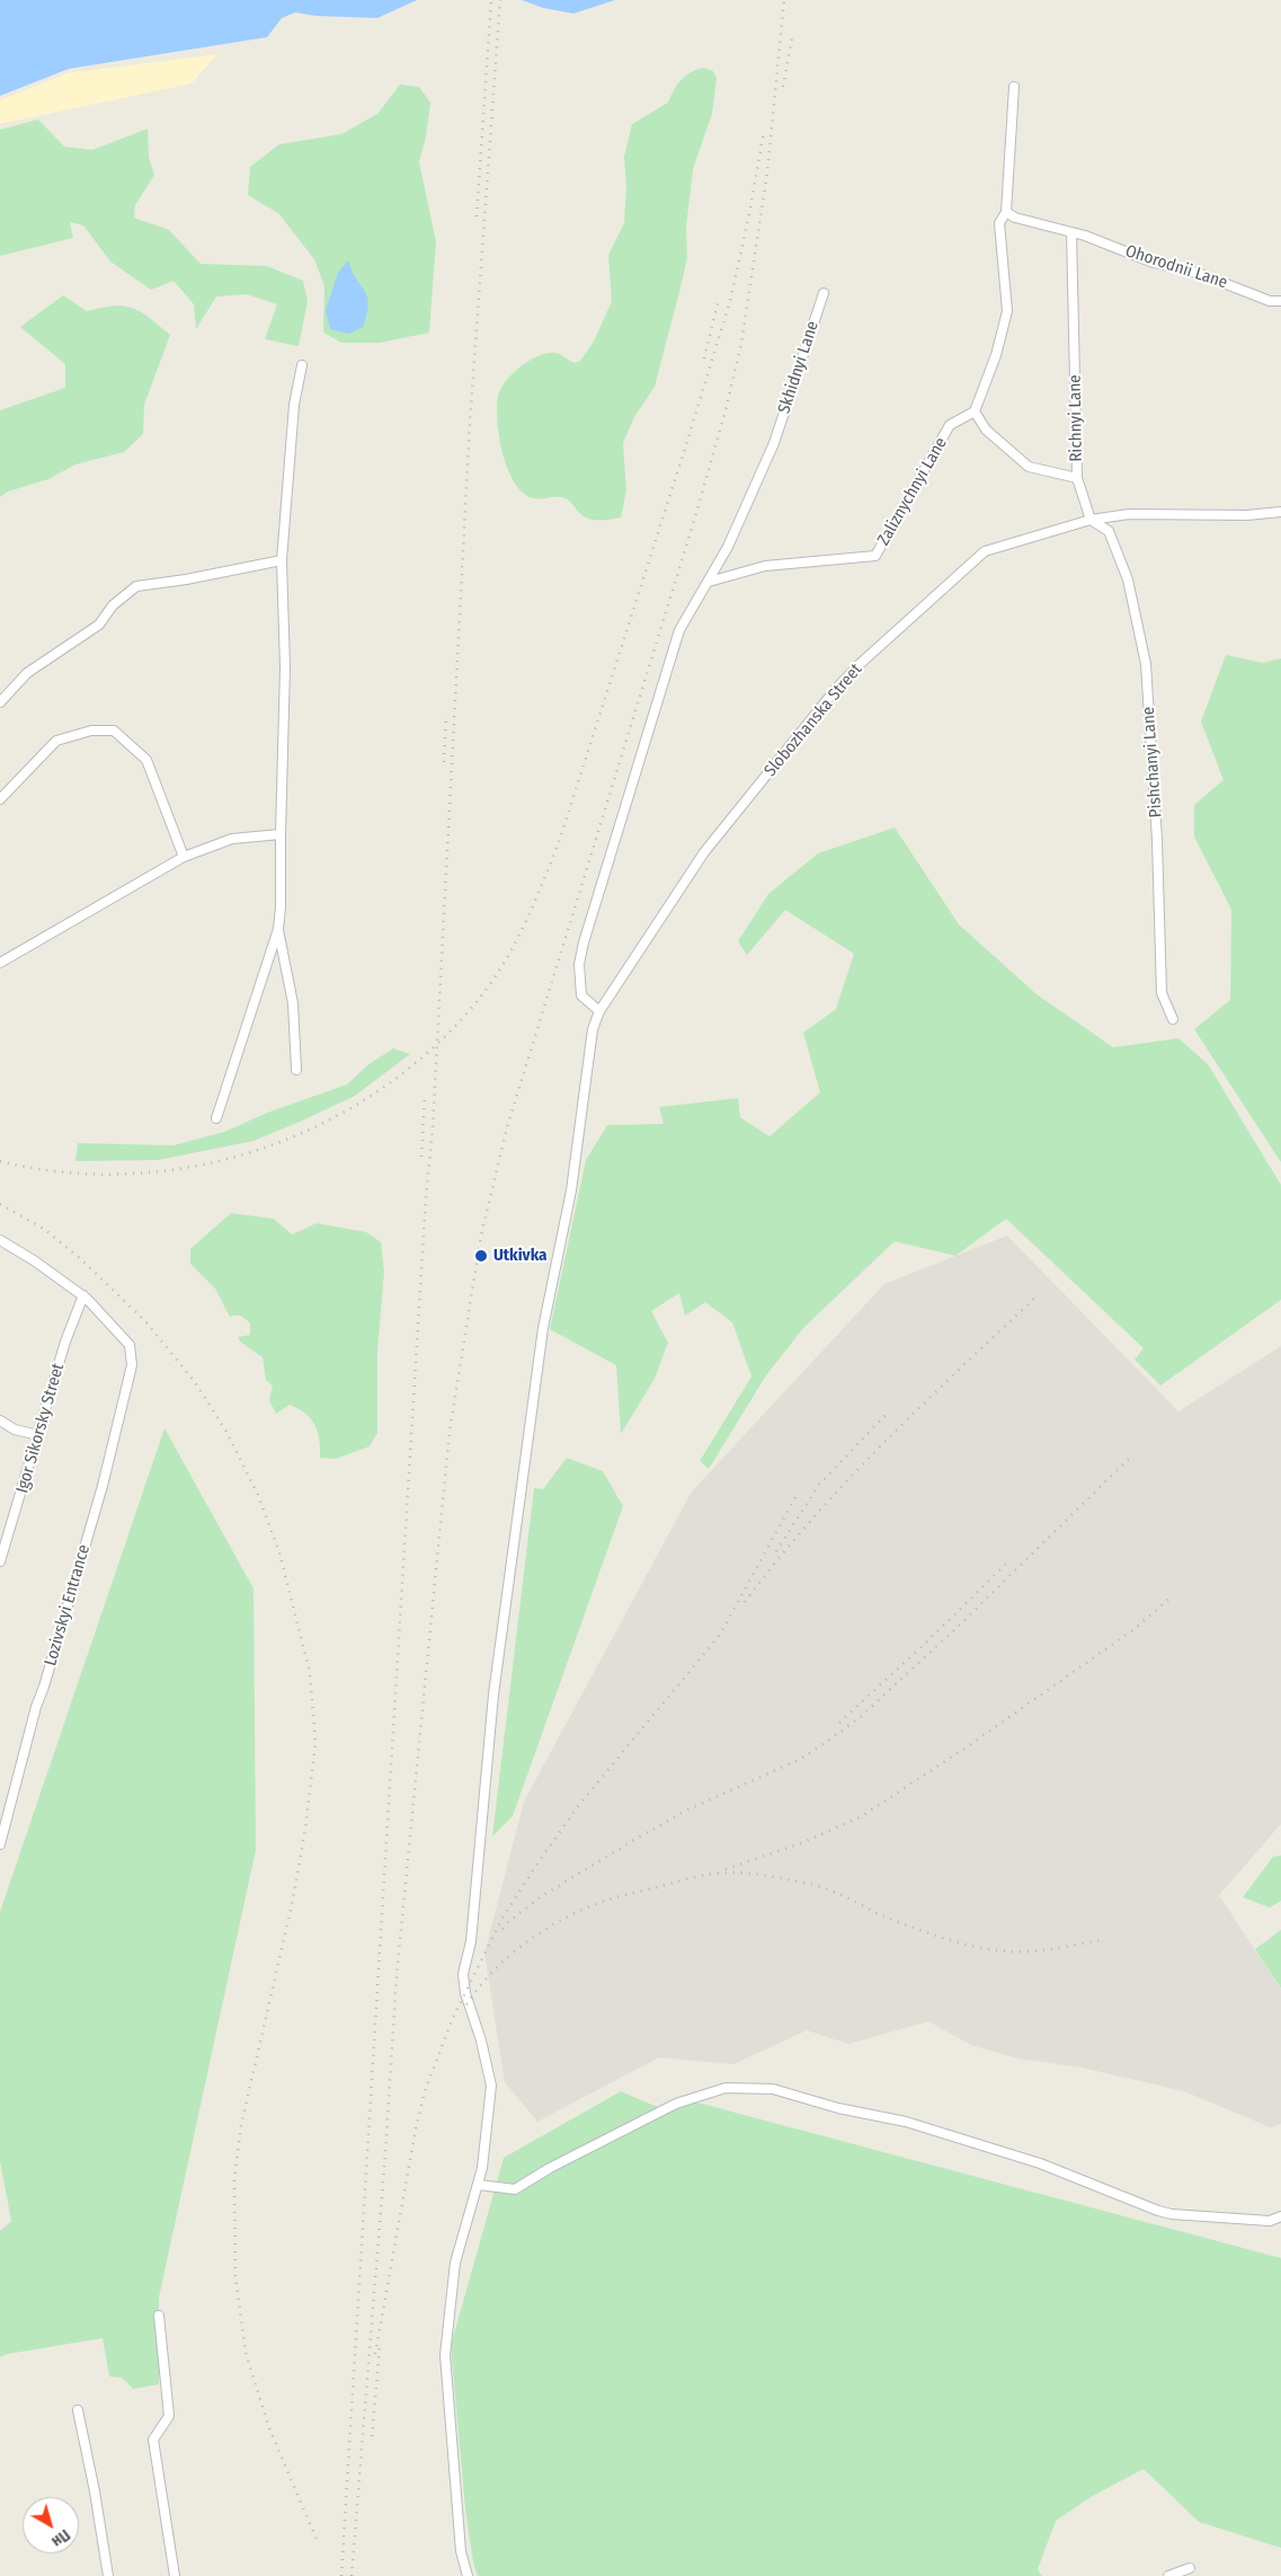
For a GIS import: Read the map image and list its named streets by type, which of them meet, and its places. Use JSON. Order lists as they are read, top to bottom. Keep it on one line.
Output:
{"streets":{"street":["Ohorodnii Lane","Skhidnyi Lane","Richnyi Lane","Zaliznychnyi Lane","Slobozhanska Street","Pishchanyi Lane","Igor Sikorsky Street","Lozivskyi Entrance"]},"crossings":[["Ohorodnii Lane","Richnyi Lane"],["Skhidnyi Lane","Zaliznychnyi Lane"],["Skhidnyi Lane","Slobozhanska Street"],["Richnyi Lane","Zaliznychnyi Lane"],["Slobozhanska Street","Pishchanyi Lane"],["Igor Sikorsky Street","Lozivskyi Entrance"]],"places":["Utkivka"],"north":"bottom right"}
